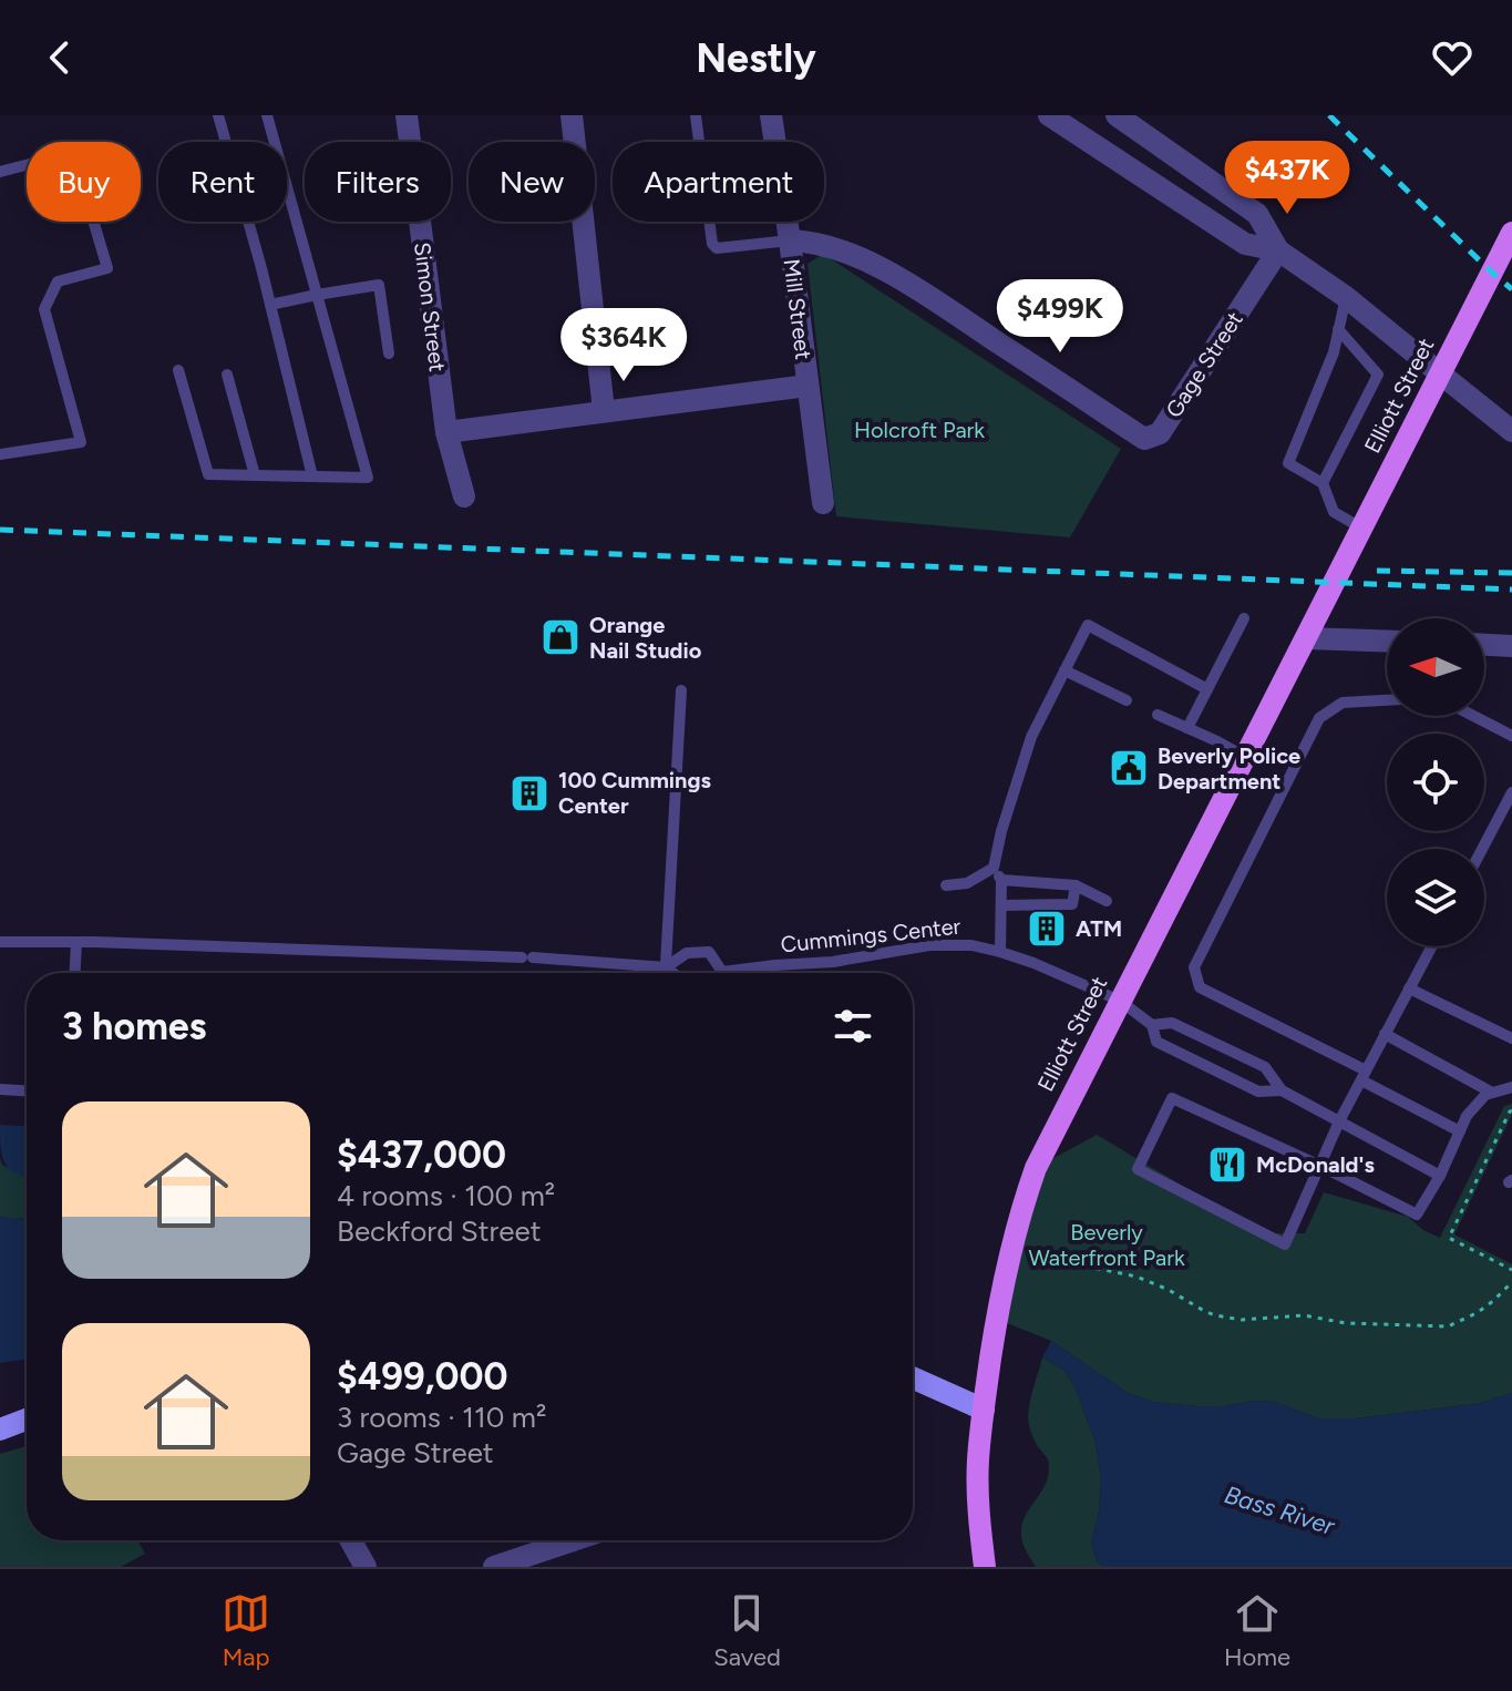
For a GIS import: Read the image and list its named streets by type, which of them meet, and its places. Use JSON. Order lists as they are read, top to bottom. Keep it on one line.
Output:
{"streets":{"main road":["Elliott Street"],"street":["Simon Street","Mill Street","Gage Street"],"lane":["Cummings Center"]},"crossings":[["Mill Street","Gage Street"],["Elliott Street","Cummings Center"]],"water":["Bass River"],"parks":["Holcroft Park","Beverly Waterfront Park"],"places":{"shop":["Orange Nail Studio"],"public building":["Beverly Police Department"],"building":["100 Cummings Center","ATM"],"restaurant":["McDonald's"]},"north":"left","page":{"header":"Nestly","price":["$437K","$499K","$364K"],"chip":["Buy","Rent","Filters","New","Apartment"],"heading":"3 homes","list":[{"name":"$437,000","note":"4 rooms · 100 m² · Beckford Street"},{"name":"$499,000","note":"3 rooms · 110 m² · Gage Street"}],"tabs":["Map","Saved","Home"]}}
